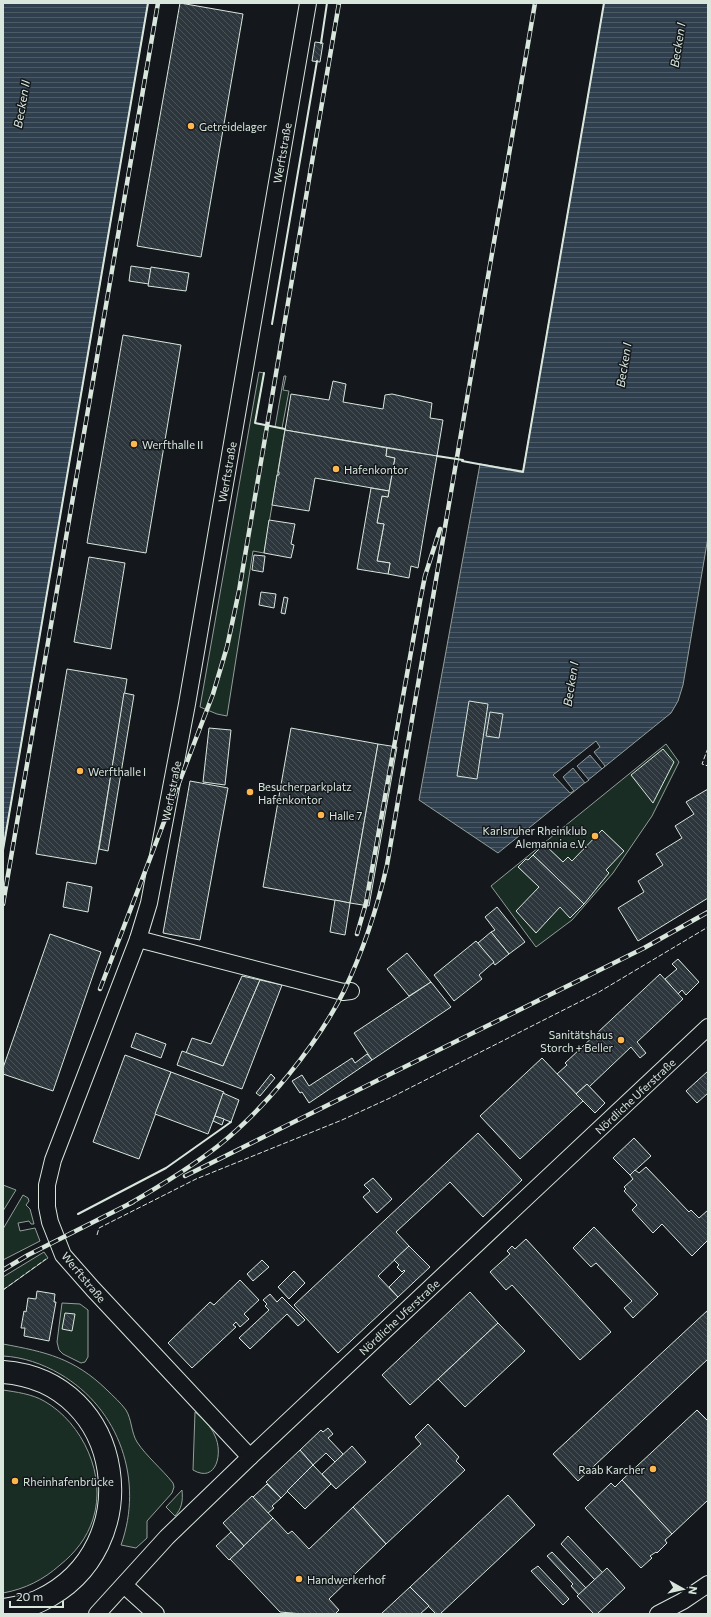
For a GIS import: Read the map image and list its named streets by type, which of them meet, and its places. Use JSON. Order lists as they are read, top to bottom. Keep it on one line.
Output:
{"streets":{"street":["Werftstraße","Nördliche Uferstraße"]},"crossings":[["Werftstraße","Nördliche Uferstraße"]],"water":["Becken I","Becken II"],"places":["Getreidelager","Werfthalle II","Hafenkontor","Werfthalle I","Besucherparkplatz Hafenkontor","Halle 7","Karlsruher Rheinklub Alemannia e.V.","Sanitätshaus Storch + Beller","Raab Karcher","Rheinhafenbrücke","Handwerkerhof"],"scale_bar":"20 m","north":"right"}
